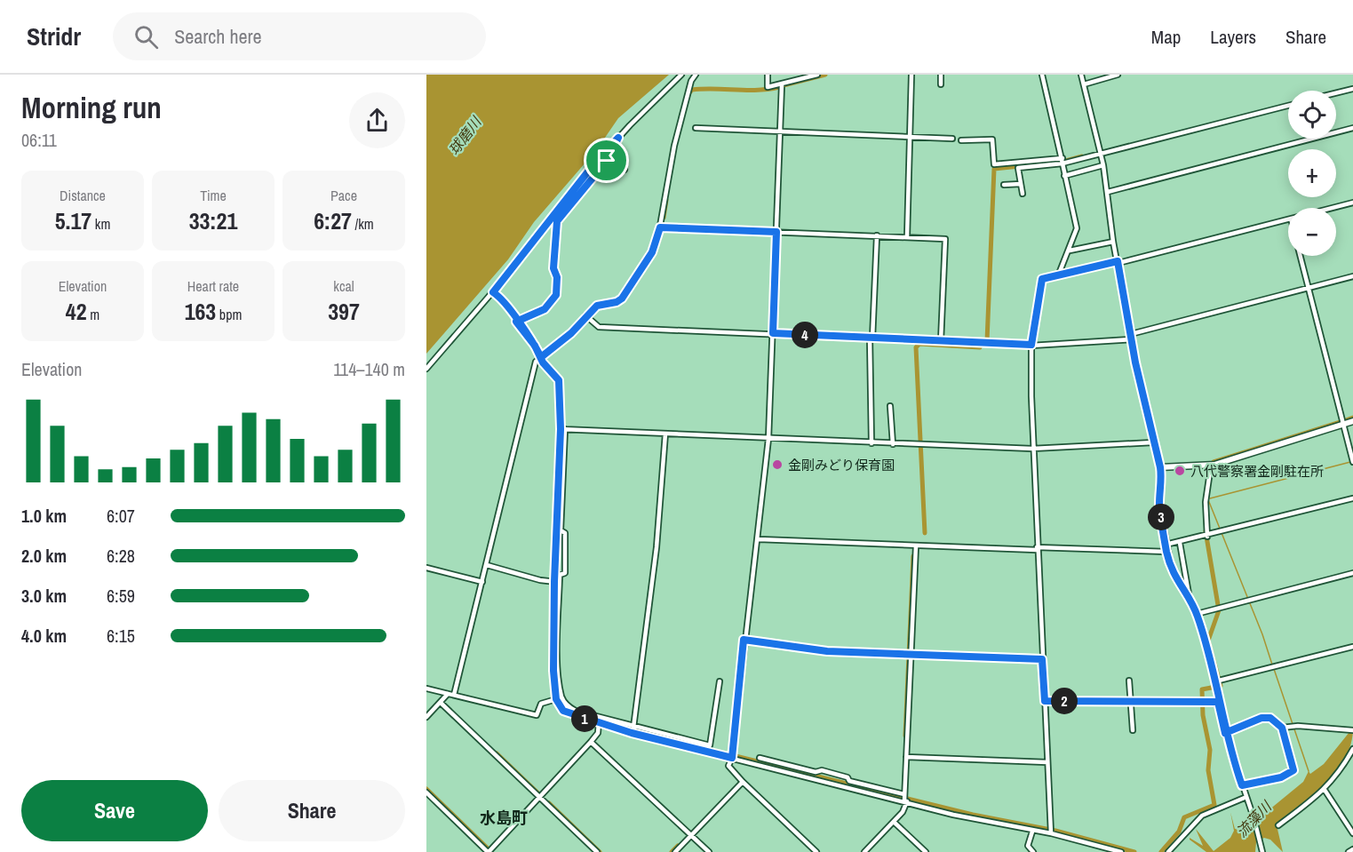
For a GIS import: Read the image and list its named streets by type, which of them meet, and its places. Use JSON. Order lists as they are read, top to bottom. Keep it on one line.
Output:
{"districts":["水島町"],"water":["球磨川","流藻川"],"places":["金剛みどり保育園","八代警察署金剛駐在所"],"page":{"header":"Stridr","search":"Search here","nav":["Map","Layers","Share"],"heading":["Morning run","06:11"],"map_buttons":["+","−"],"stats":[["Distance","5.17 km"],["Time","33:21"],["Pace","6:27 /km"],["Elevation","42 m"],["Heart rate","163 bpm"],["kcal","397"]],"pins":["4","3","2","1"],"chart":["Elevation","114–140 m"],"list":[{"name":"1.0 km","note":"6:07"},{"name":"2.0 km","note":"6:28"},{"name":"3.0 km","note":"6:59"},{"name":"4.0 km","note":"6:15"}],"buttons":["Save","Share"]}}
